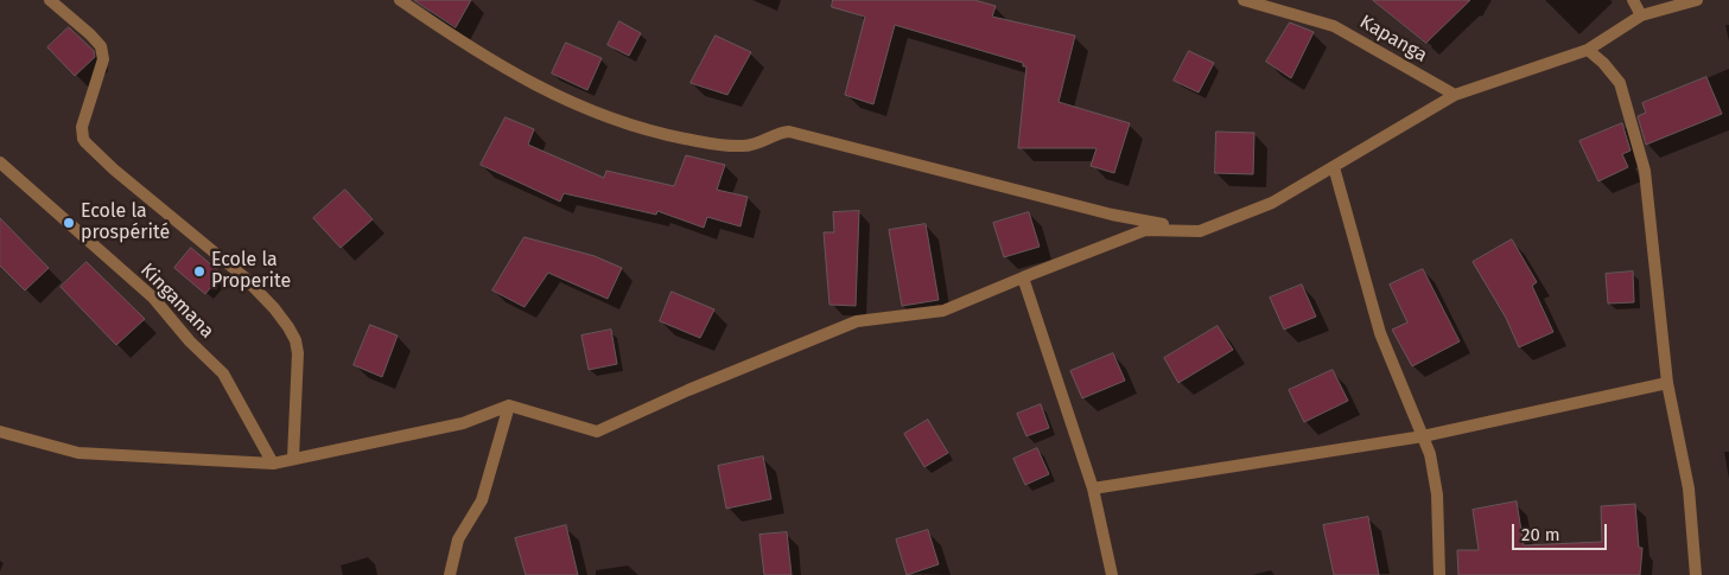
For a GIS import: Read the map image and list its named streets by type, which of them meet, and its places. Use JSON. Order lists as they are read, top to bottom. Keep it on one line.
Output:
{"streets":{"street":["Kapanga","Kingamana"]},"places":["Ecole la prospérité","Ecole la Properite"],"scale_bar":"20 m"}
